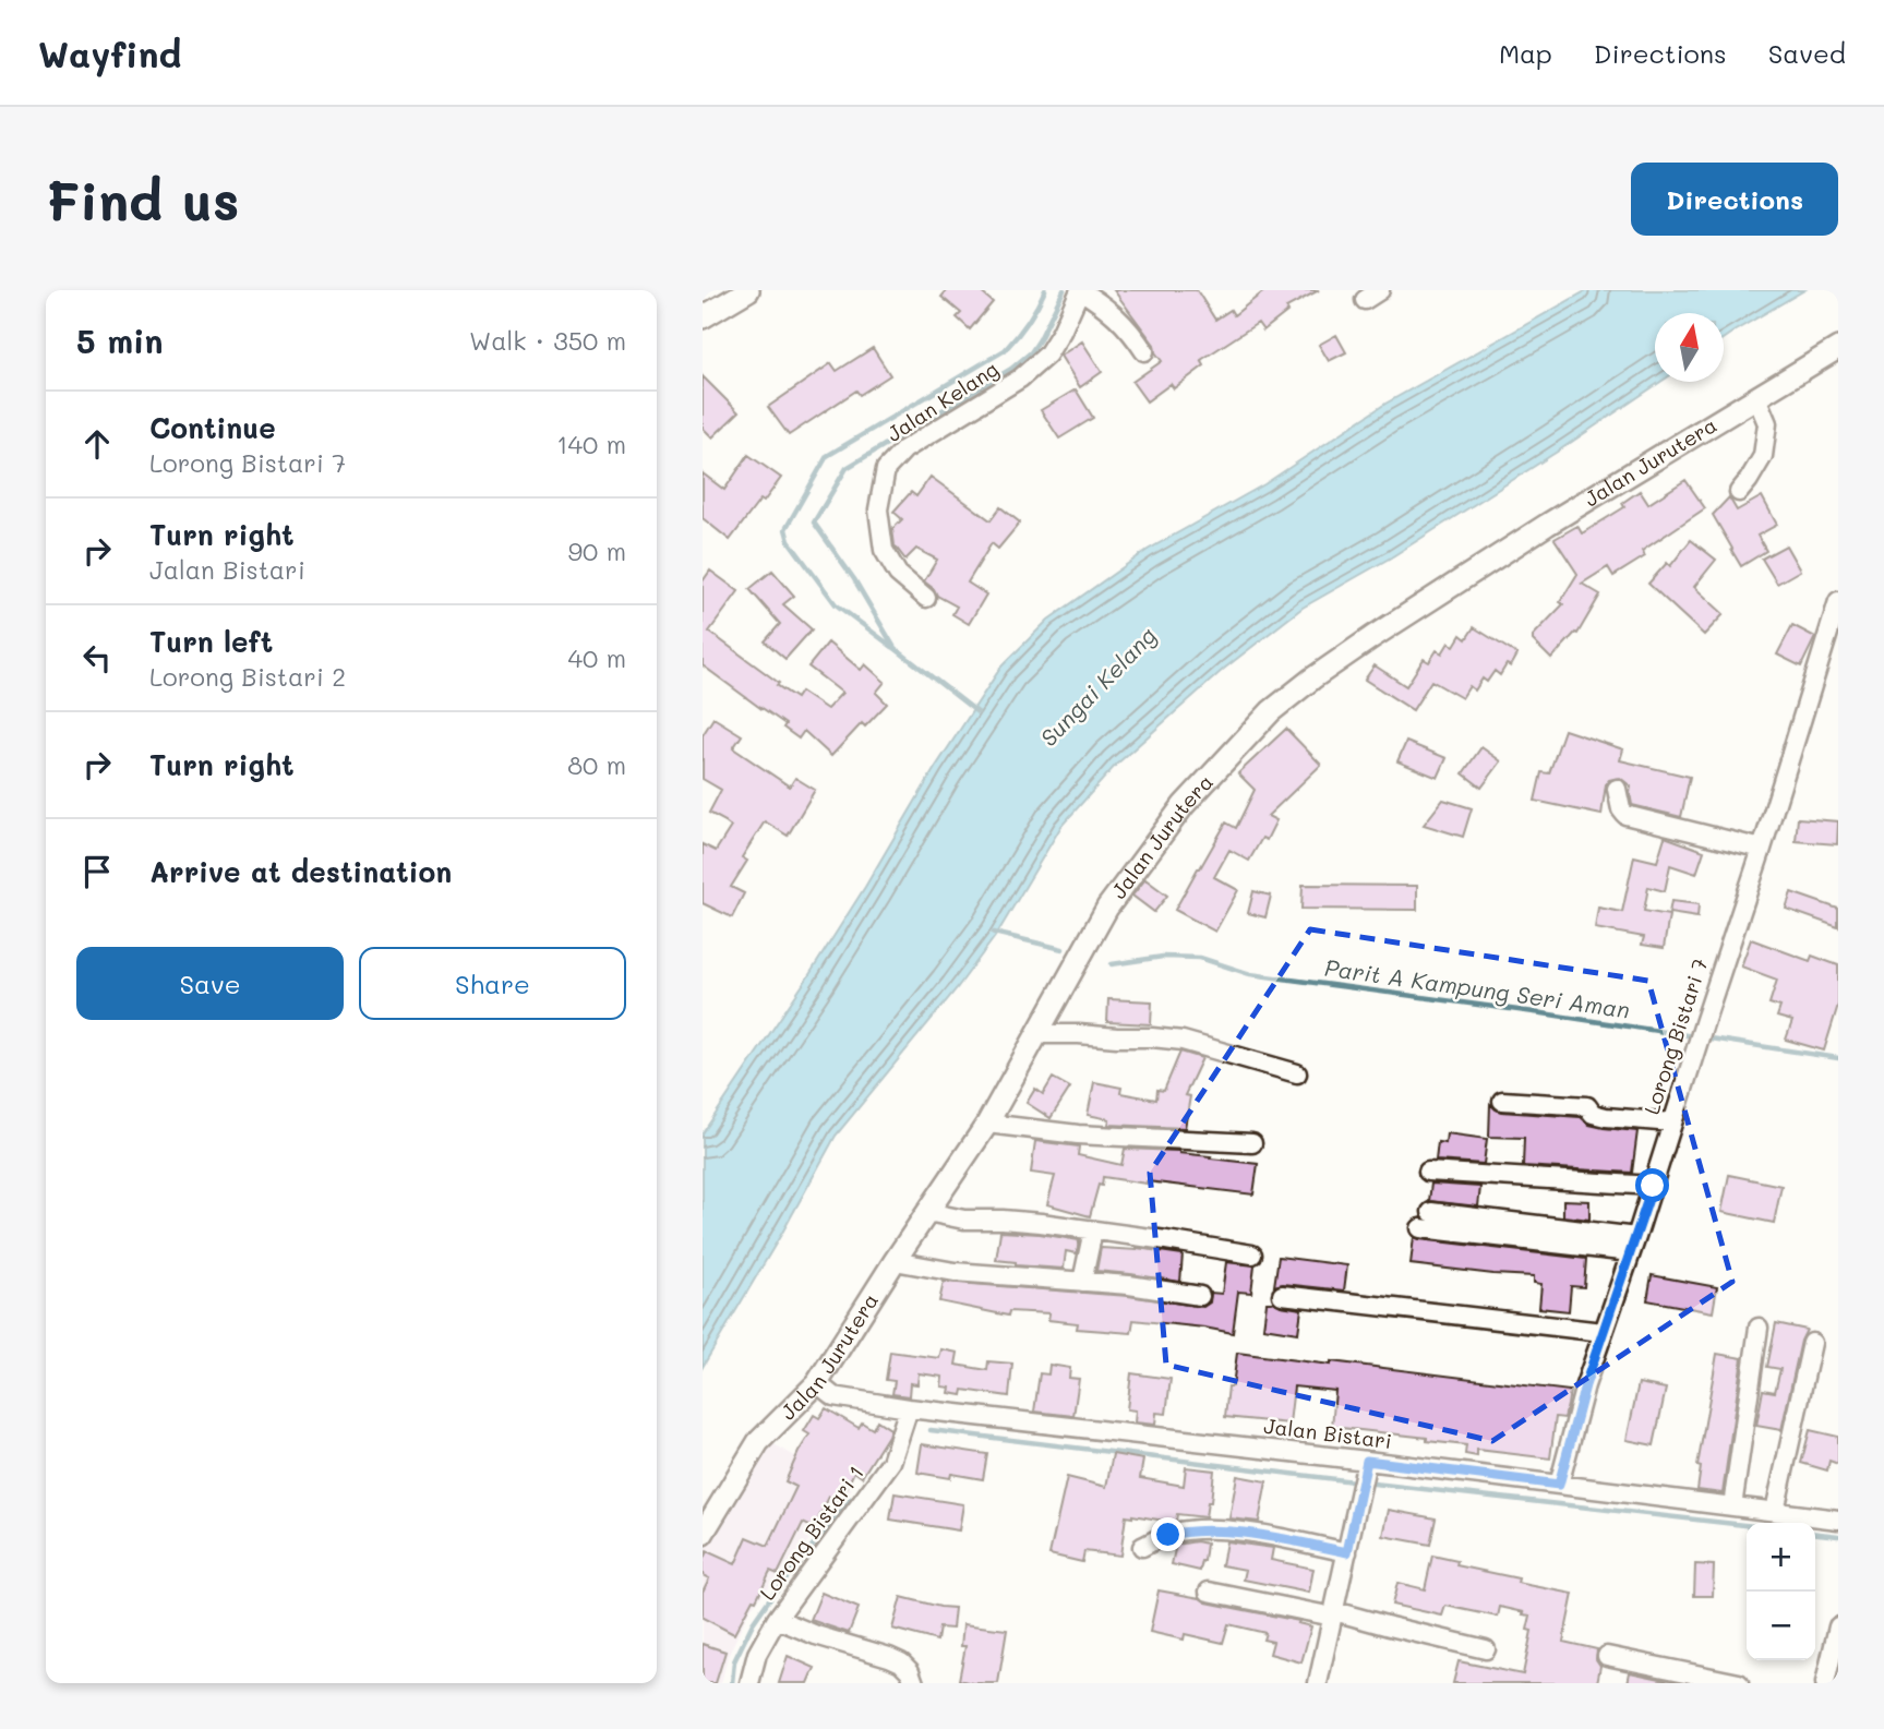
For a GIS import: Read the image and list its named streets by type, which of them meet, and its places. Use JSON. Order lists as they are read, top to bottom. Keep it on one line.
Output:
{"streets":{"street":["Jalan Kelang","Jalan Jurutera","Lorong Bistari 7","Jalan Bistari","Lorong Bistari 1"]},"crossings":[["Jalan Jurutera","Jalan Bistari"],["Lorong Bistari 7","Jalan Bistari"],["Jalan Bistari","Lorong Bistari 1"]],"water":["Sungai Kelang","Parit A Kampung Seri Aman"],"north":"top","page":{"header":"Wayfind","nav":["Map","Directions","Saved"],"buttons":["Directions",["Save","Share"]],"title":"Find us","heading":["5 min","Walk · 350 m"],"list":[["Continue","Lorong Bistari 7","140 m"],["Turn right","Jalan Bistari","90 m"],["Turn left","Lorong Bistari 2","40 m"],["Turn right","80 m"],"Arrive at destination"],"map_buttons":["+","−"]}}
